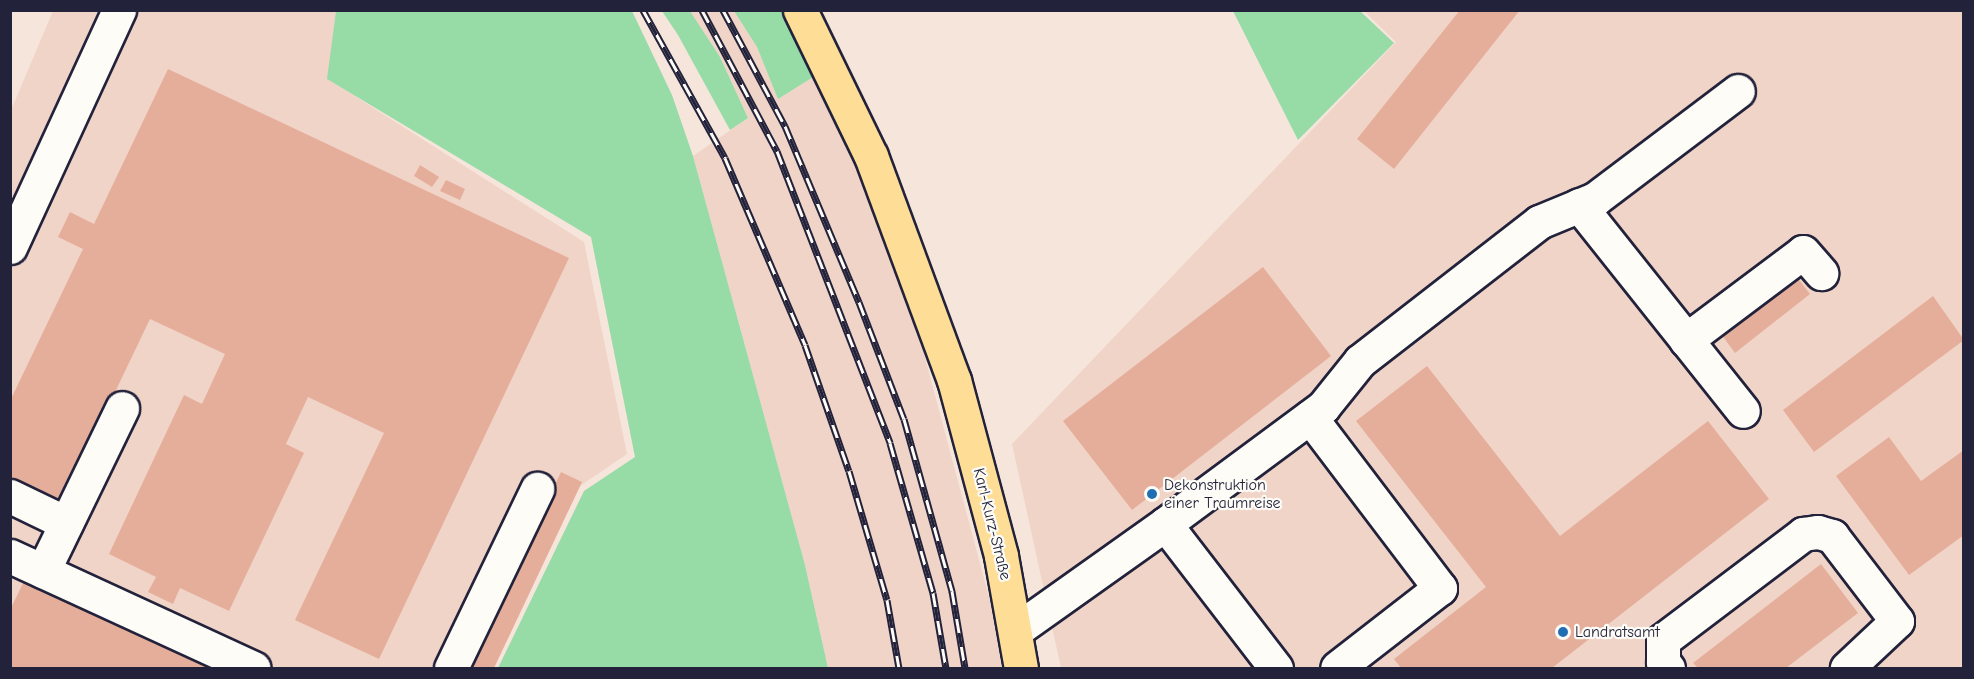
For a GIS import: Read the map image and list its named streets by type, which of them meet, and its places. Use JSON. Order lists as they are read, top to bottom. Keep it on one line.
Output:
{"streets":{"main road":["Karl-Kurz-Straße"]},"places":["Dekonstruktion einer Traumreise","Landratsamt"]}
